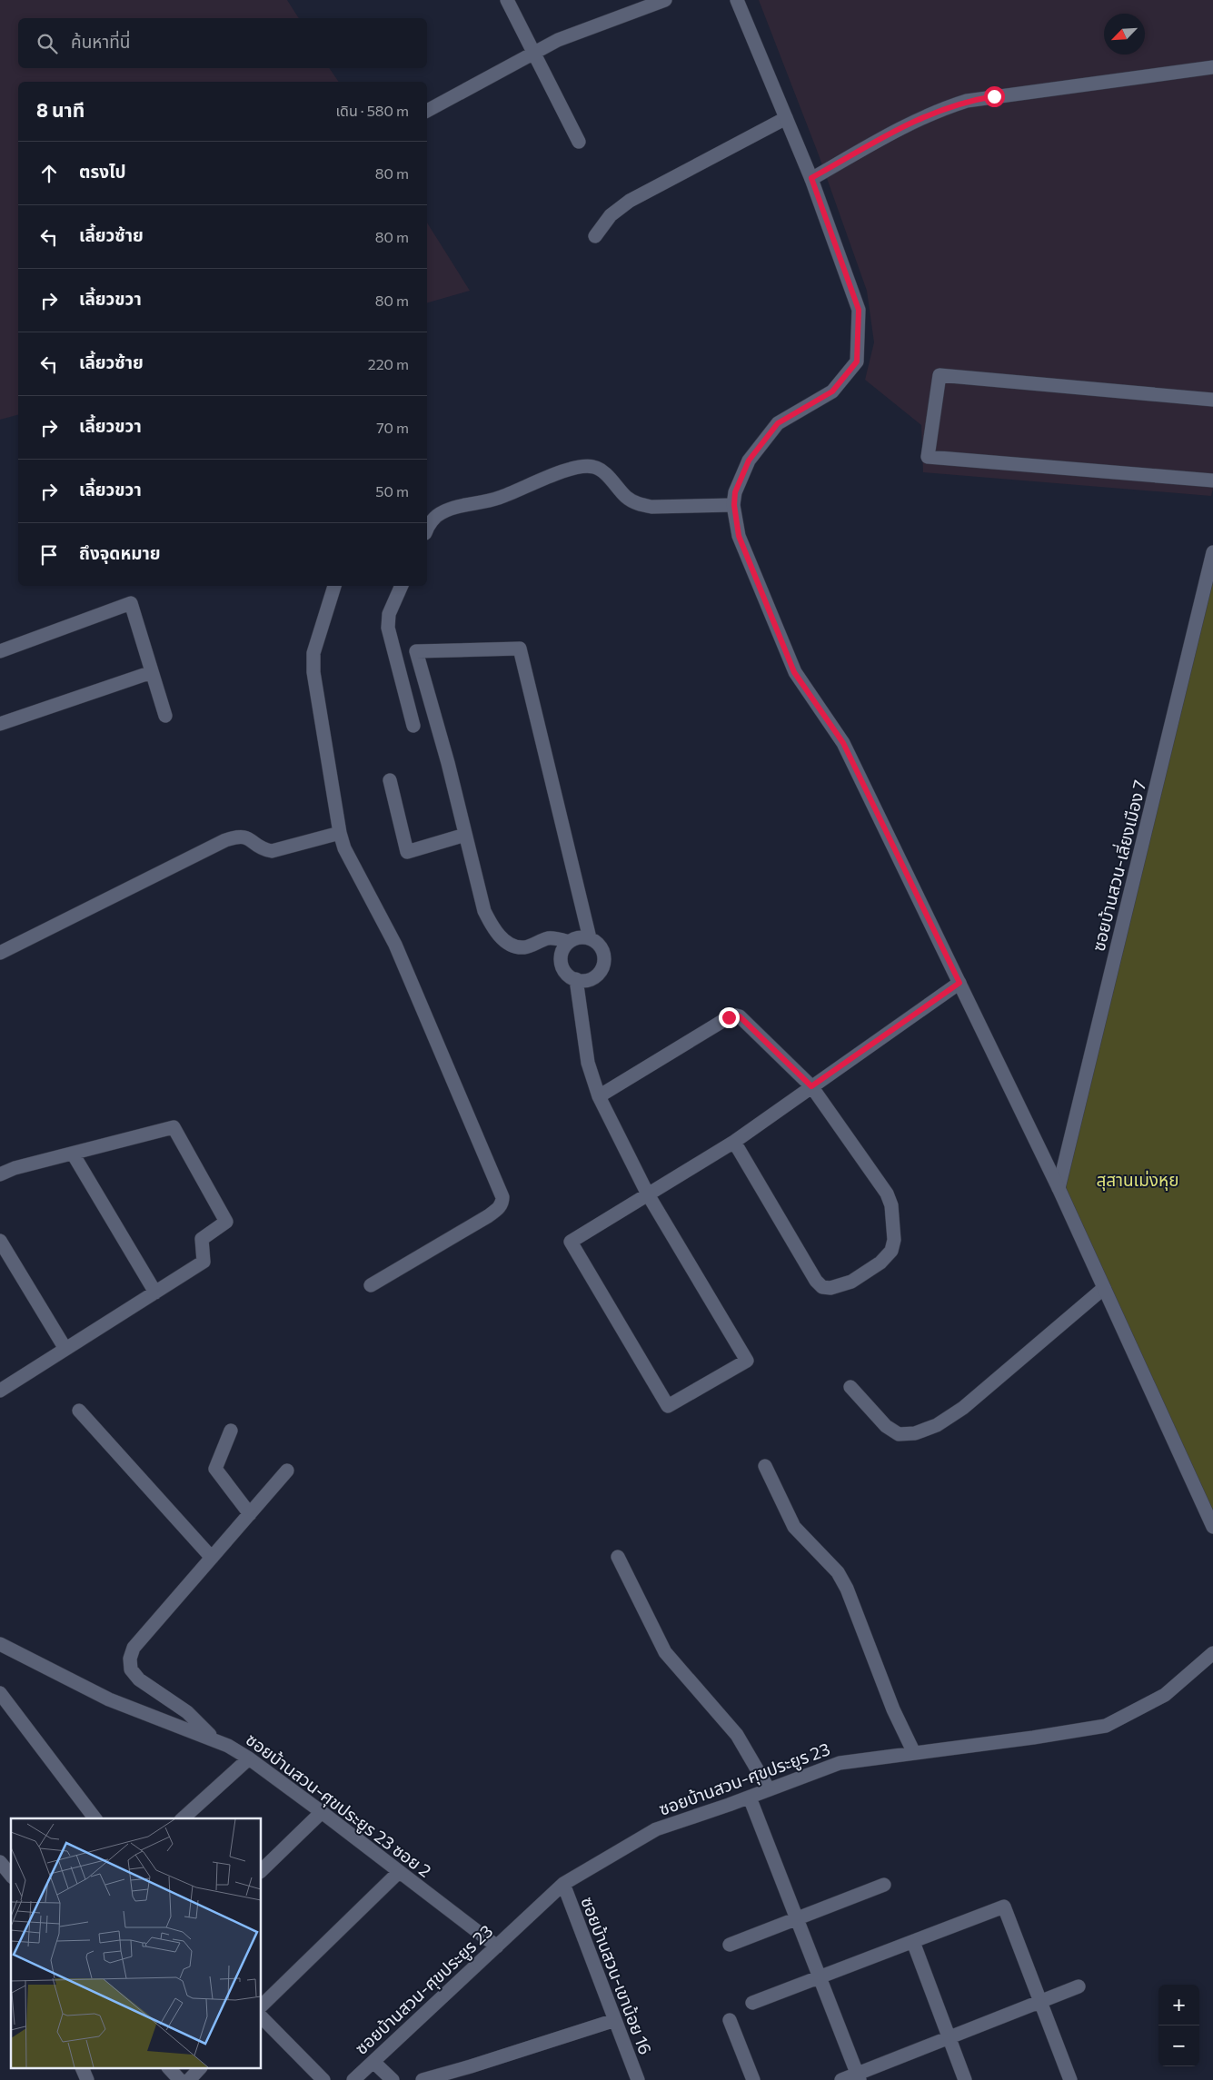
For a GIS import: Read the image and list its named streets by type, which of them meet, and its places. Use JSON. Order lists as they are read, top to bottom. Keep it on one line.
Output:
{"streets":{"street":["ซอยบ้านสวน-เลี่ยงเมือง 7","ซอยบ้านสวน-ศุขประยูร 23","ซอยบ้านสวน-ศุขประยูร 23 ซอย 2","ซอยบ้านสวน-เขาน้อย 16"]},"crossings":[["ซอยบ้านสวน-ศุขประยูร 23","ซอยบ้านสวน-ศุขประยูร 23 ซอย 2"],["ซอยบ้านสวน-ศุขประยูร 23","ซอยบ้านสวน-เขาน้อย 16"]],"parks":["สุสานเม่งหุย"],"north":"bottom left","page":{"search":"ค้นหาที่นี่","heading":["8 นาที","เดิน · 580 m"],"list":[["ตรงไป","80 m"],["เลี้ยวซ้าย","80 m"],["เลี้ยวขวา","80 m"],["เลี้ยวซ้าย","220 m"],["เลี้ยวขวา","70 m"],["เลี้ยวขวา","50 m"],"ถึงจุดหมาย"],"map_buttons":["+","−"]}}
